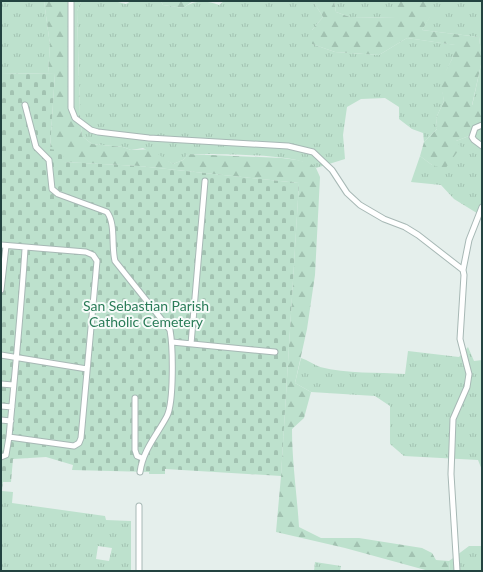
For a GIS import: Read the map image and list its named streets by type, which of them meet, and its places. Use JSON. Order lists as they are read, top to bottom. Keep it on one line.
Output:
{"parks":["San Sebastian Parish Catholic Cemetery"]}
